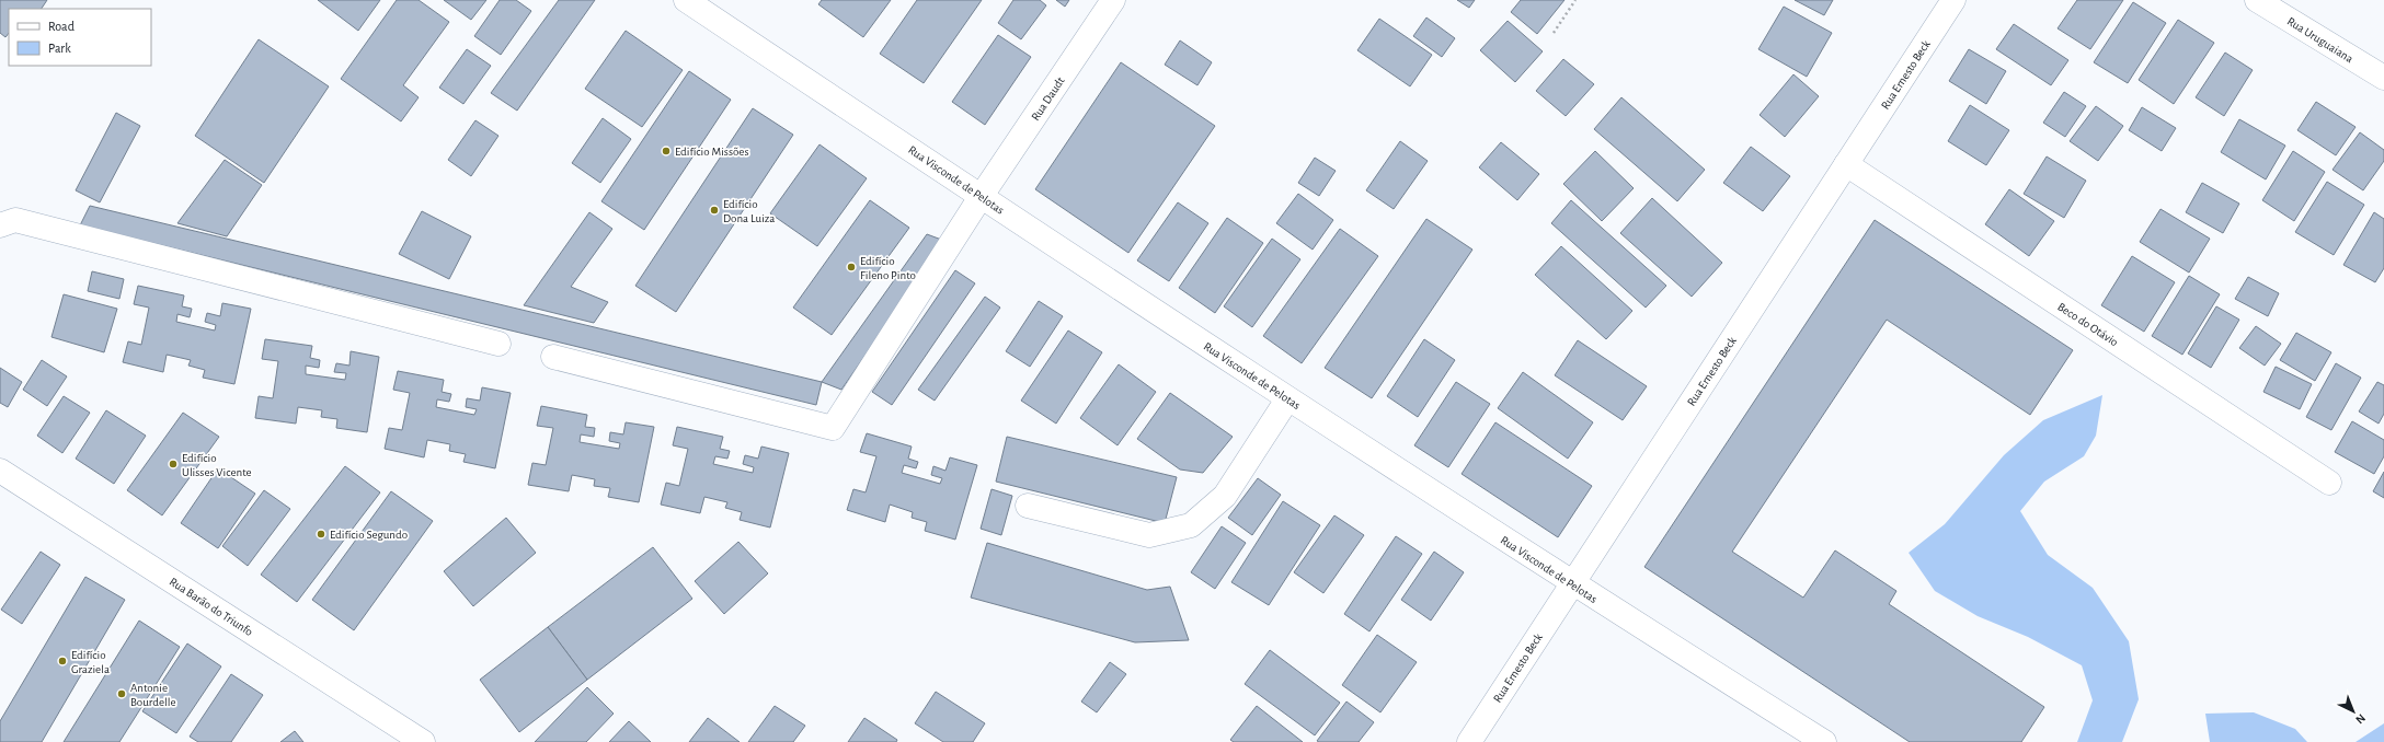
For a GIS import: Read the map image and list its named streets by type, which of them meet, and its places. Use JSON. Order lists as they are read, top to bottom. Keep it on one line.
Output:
{"streets":{"street":["Rua Uruguaiana","Rua Ernesto Beck","Rua Daudt","Rua Visconde de Pelotas","Beco do Otávio","Rua Barão do Triunfo"]},"crossings":[["Rua Ernesto Beck","Rua Visconde de Pelotas"],["Rua Ernesto Beck","Beco do Otávio"],["Rua Daudt","Rua Visconde de Pelotas"]],"places":["Edifício Missões","Edifício Dona Luiza","Edifício Fileno Pinto","Edifício Ulisses Vicente","Edifício Segundo","Edifício Graziela","Antonie Bourdelle"],"legend":["Road","Park"],"north":"bottom right"}
